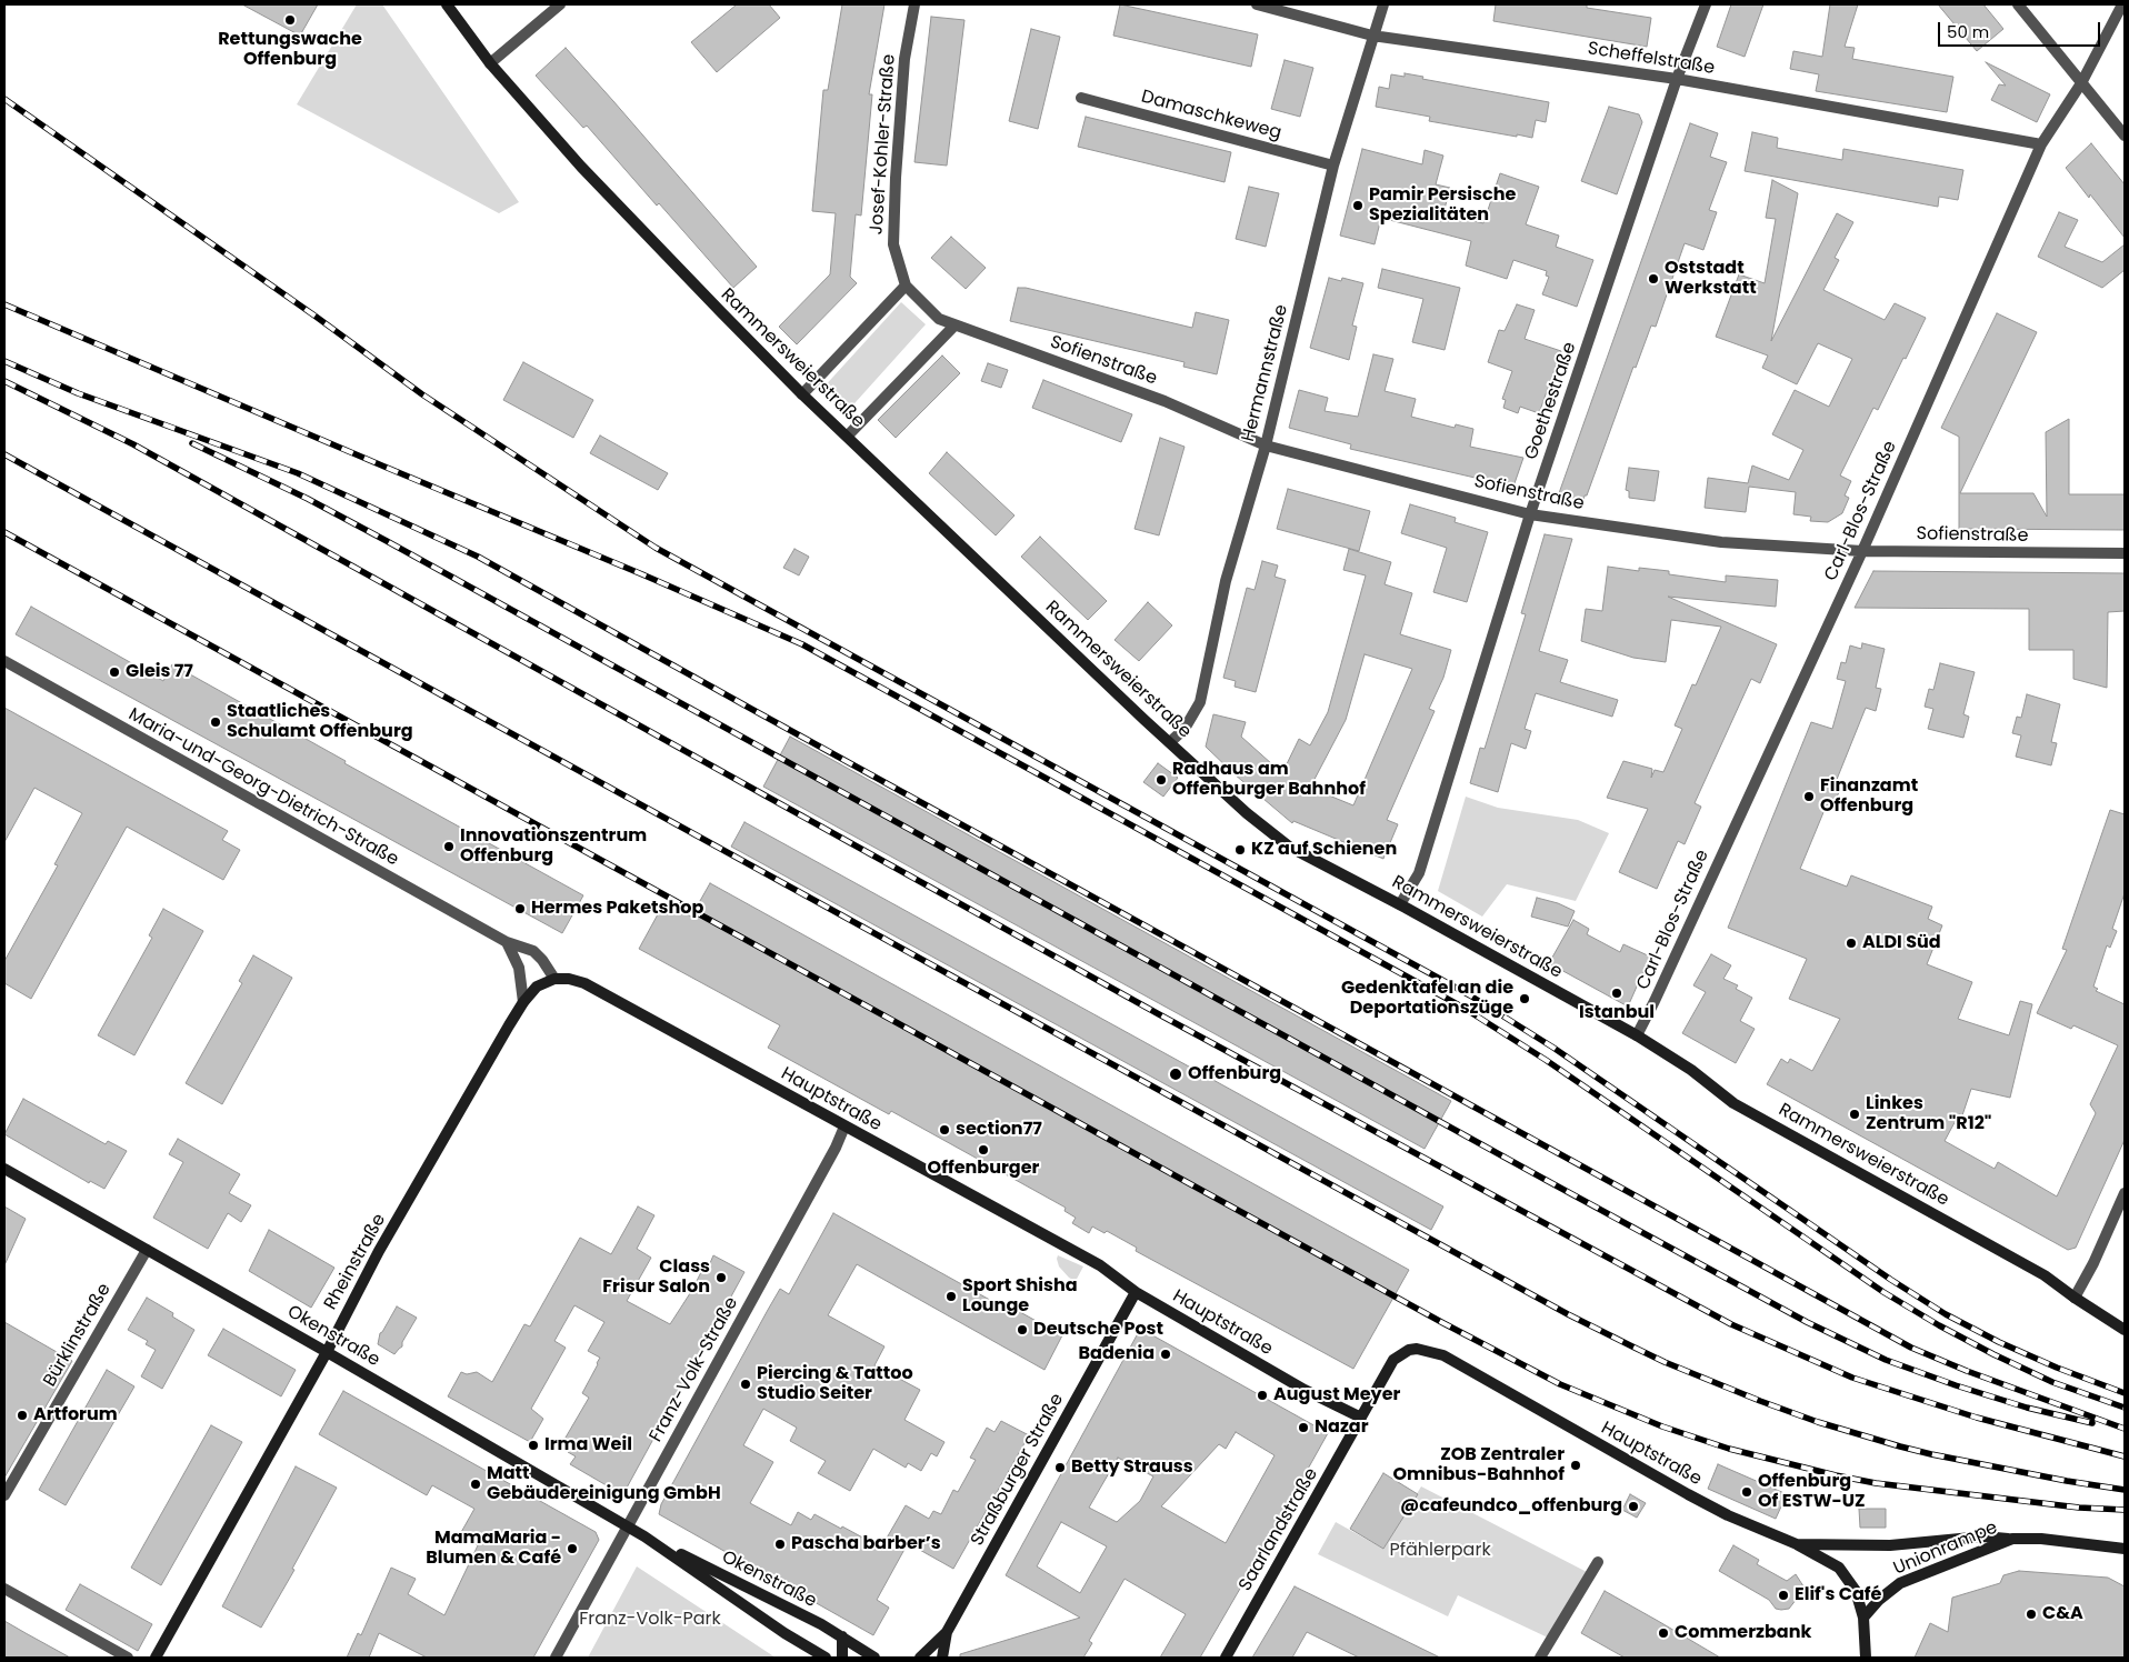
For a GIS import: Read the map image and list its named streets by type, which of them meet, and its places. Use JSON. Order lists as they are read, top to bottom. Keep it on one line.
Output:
{"streets":{"street":["Scheffelstraße","Damaschkeweg","Josef-Kohler-Straße","Rammersweierstraße","Sofienstraße","Hermannstraße","Goethestraße","Carl-Blos-Straße","Maria-und-Georg-Dietrich-Straße","Hauptstraße","Rheinstraße","Bürklinstraße","Okenstraße","Franz-Volk-Straße","Straßburger Straße","Saarlandstraße","Unionrampe"]},"crossings":[["Scheffelstraße","Hermannstraße"],["Scheffelstraße","Goethestraße"],["Scheffelstraße","Carl-Blos-Straße"],["Damaschkeweg","Hermannstraße"],["Josef-Kohler-Straße","Sofienstraße"],["Rammersweierstraße","Hermannstraße"],["Rammersweierstraße","Goethestraße"],["Rammersweierstraße","Carl-Blos-Straße"],["Sofienstraße","Hermannstraße"],["Sofienstraße","Goethestraße"],["Sofienstraße","Carl-Blos-Straße"],["Maria-und-Georg-Dietrich-Straße","Hauptstraße"],["Hauptstraße","Franz-Volk-Straße"],["Hauptstraße","Straßburger Straße"],["Hauptstraße","Saarlandstraße"],["Hauptstraße","Unionrampe"],["Rheinstraße","Okenstraße"],["Bürklinstraße","Okenstraße"],["Okenstraße","Franz-Volk-Straße"]],"parks":["Pfählerpark","Franz-Volk-Park"],"places":["Rettungswache Offenburg","Pamir Persische Spezialitäten","Oststadt Werkstatt","Gleis 77","Staatliches Schulamt Offenburg","Radhaus am Offenburger Bahnhof","Finanzamt Offenburg","Innovationszentrum Offenburg","KZ auf Schienen","Hermes Paketshop","ALDI Süd","Istanbul","Gedenktafel an die Deportationszüge","Offenburg","Linkes Zentrum \"R12\"","section77","Offenburger","Class Frisur Salon","Sport Shisha Lounge","Deutsche Post","Badenia","Piercing & Tattoo Studio Seiter","August Meyer","Artforum","Nazar","Irma Weil","ZOB Zentraler Omnibus-Bahnhof","Betty Strauss","Matt Gebäudereinigung GmbH","Offenburg Of ESTW-UZ","@cafeundco_offenburg","Pascha barber’s","MamaMaria - Blumen & Café","Elif's Café","C&A","Commerzbank"],"scale_bar":"50 m"}
